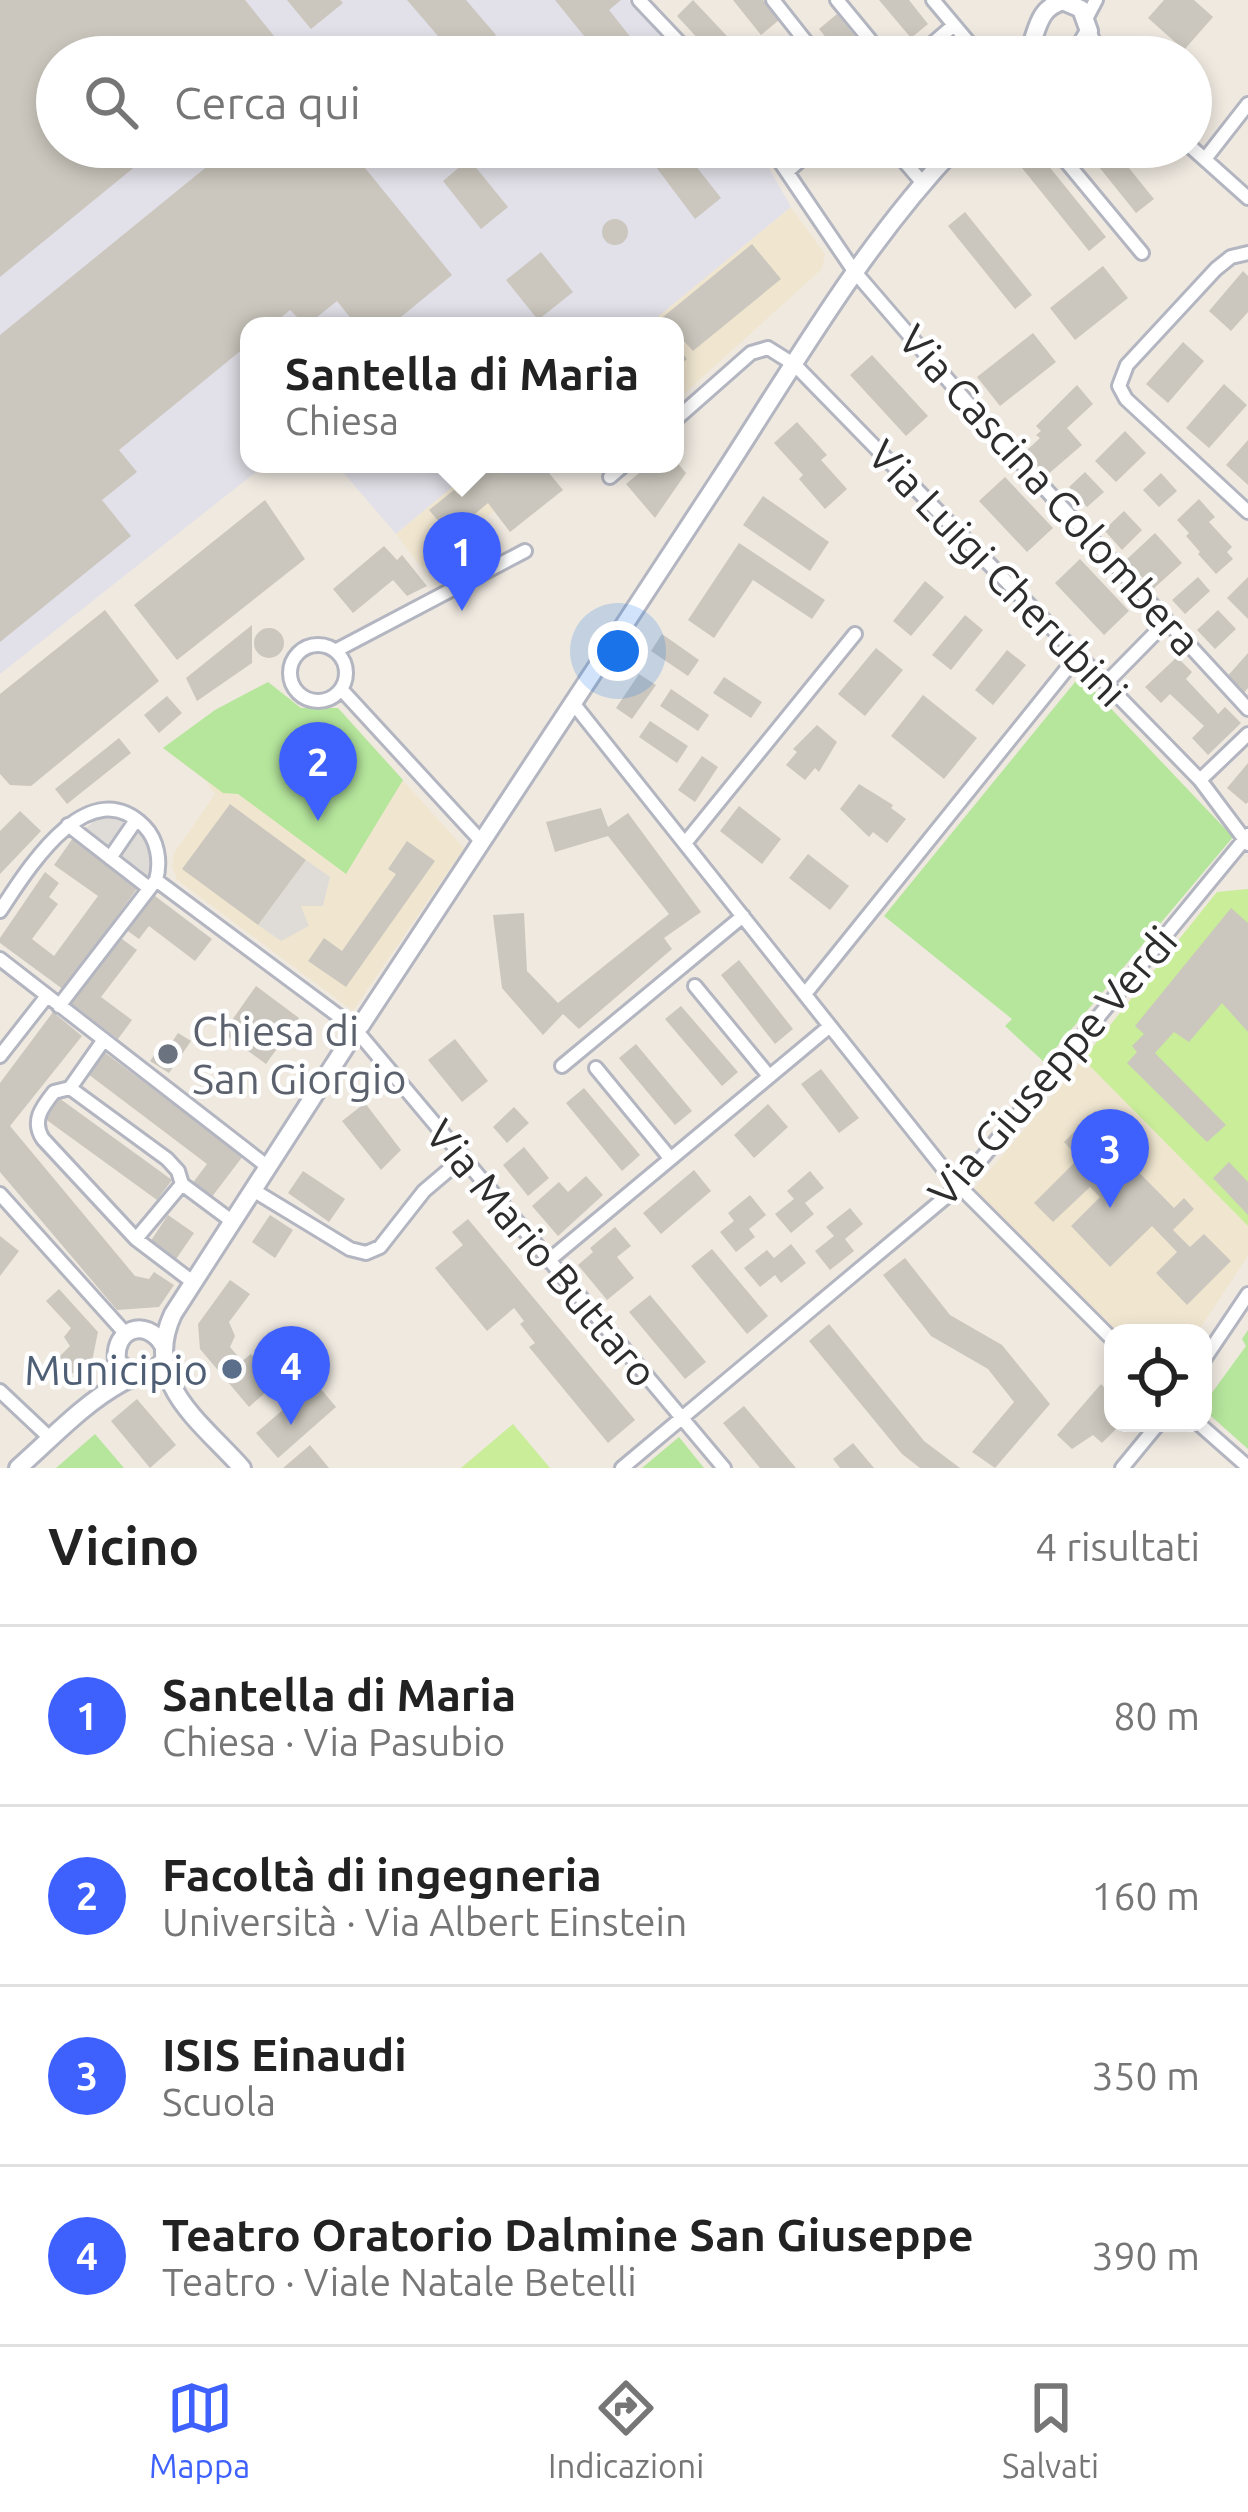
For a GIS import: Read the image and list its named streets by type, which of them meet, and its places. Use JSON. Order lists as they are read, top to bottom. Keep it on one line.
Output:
{"streets":{"street":["Via Cascina Colombera","Via Luigi Cherubini","Via Giuseppe Verdi","Via Mario Buttaro"]},"crossings":[["Via Giuseppe Verdi","Via Mario Buttaro"]],"places":["Chiesa di San Giorgio","Municipio"],"page":{"search":"Cerca qui","popup":["Santella di Maria","Chiesa"],"pins":["1","2","3","4"],"heading":["Vicino","4 risultati"],"list":[{"mark":"1","name":"Santella di Maria","note":"Chiesa · Via Pasubio","value":"80 m"},{"mark":"2","name":"Facoltà di ingegneria","note":"Università · Via Albert Einstein","value":"160 m"},{"mark":"3","name":"ISIS Einaudi","note":"Scuola","value":"350 m"},{"mark":"4","name":"Teatro Oratorio Dalmine San Giuseppe","note":"Teatro · Viale Natale Betelli","value":"390 m"}],"nav":["Mappa","Indicazioni","Salvati"]}}
